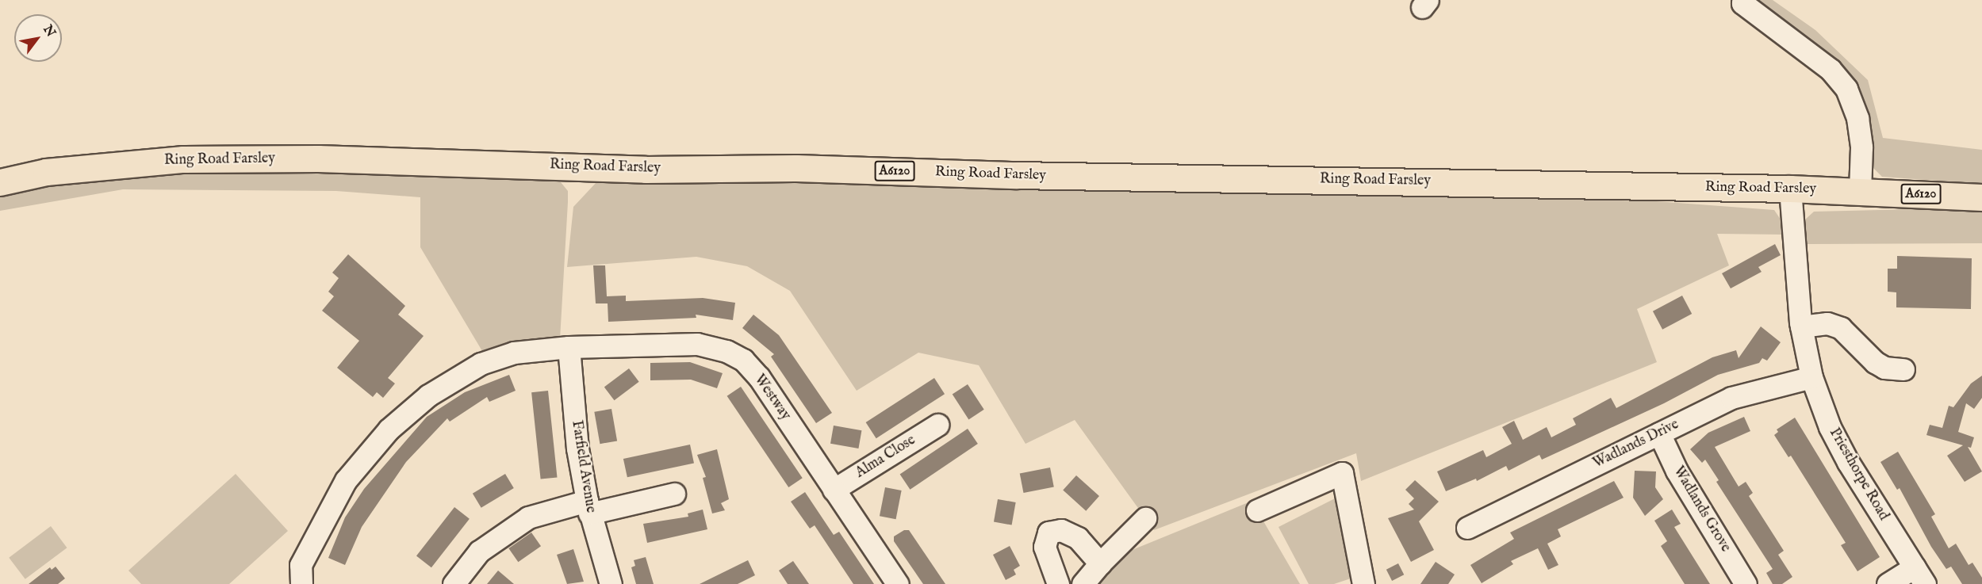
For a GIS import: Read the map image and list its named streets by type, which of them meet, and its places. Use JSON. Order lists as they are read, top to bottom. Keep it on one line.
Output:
{"streets":{"highway":["Ring Road Farsley","A6120"],"street":["Westway","Wadlands Drive","Alma Close","Farfield Avenue","Priesthorpe Road","Wadlands Grove"]},"crossings":[["Ring Road Farsley","Priesthorpe Road"],["Westway","Alma Close"],["Westway","Farfield Avenue"],["Wadlands Drive","Priesthorpe Road"],["Wadlands Drive","Wadlands Grove"]],"north":"top right"}
